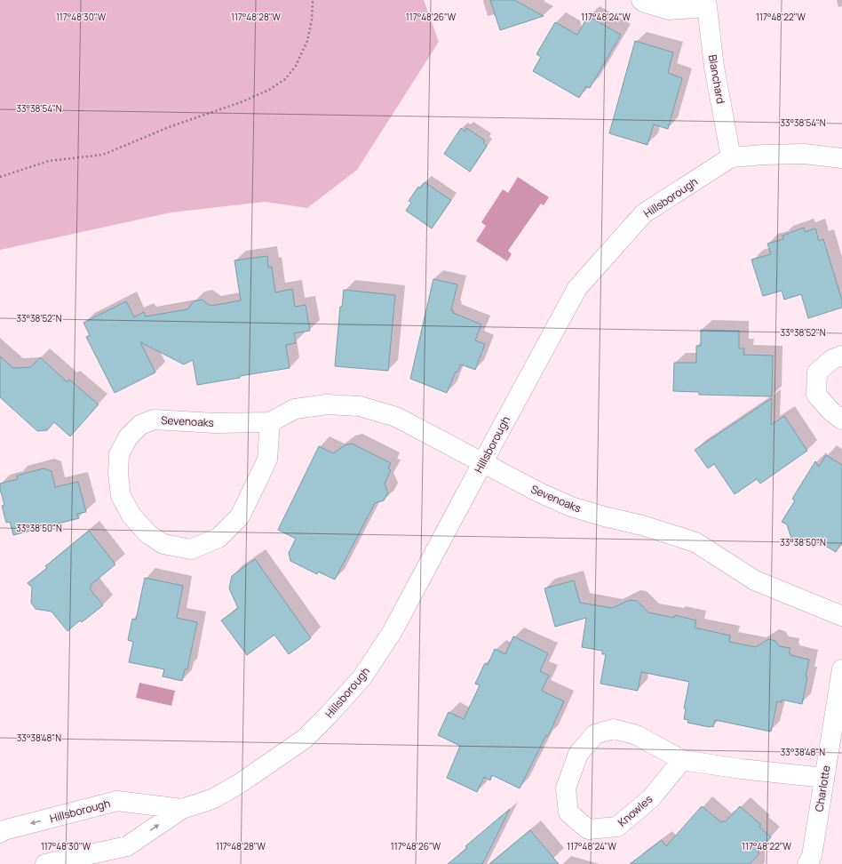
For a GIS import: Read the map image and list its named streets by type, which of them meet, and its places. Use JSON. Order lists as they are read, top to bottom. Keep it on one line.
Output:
{"streets":{"street":["Blanchard","Hillsborough","Sevenoaks","Charlotte","Knowles"]},"crossings":[["Blanchard","Hillsborough"],["Hillsborough","Sevenoaks"],["Charlotte","Knowles"]],"coordinates":["117°48'30\"W","117°48'28\"W","117°48'26\"W","117°48'24\"W","117°48'22\"W","33°38'54\"N","33°38'52\"N","33°38'50\"N","33°38'48\"N"]}
